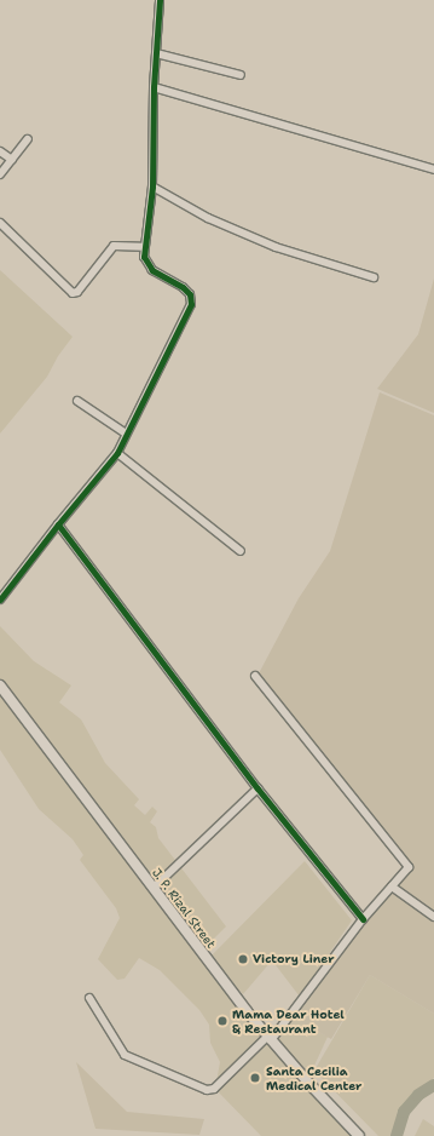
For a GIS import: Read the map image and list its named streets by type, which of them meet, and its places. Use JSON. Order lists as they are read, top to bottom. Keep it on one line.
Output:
{"streets":{"main road":["J. P. Rizal Street"]},"places":["Victory Liner","Mama Dear Hotel & Restaurant","Santa Cecilia Medical Center"]}
